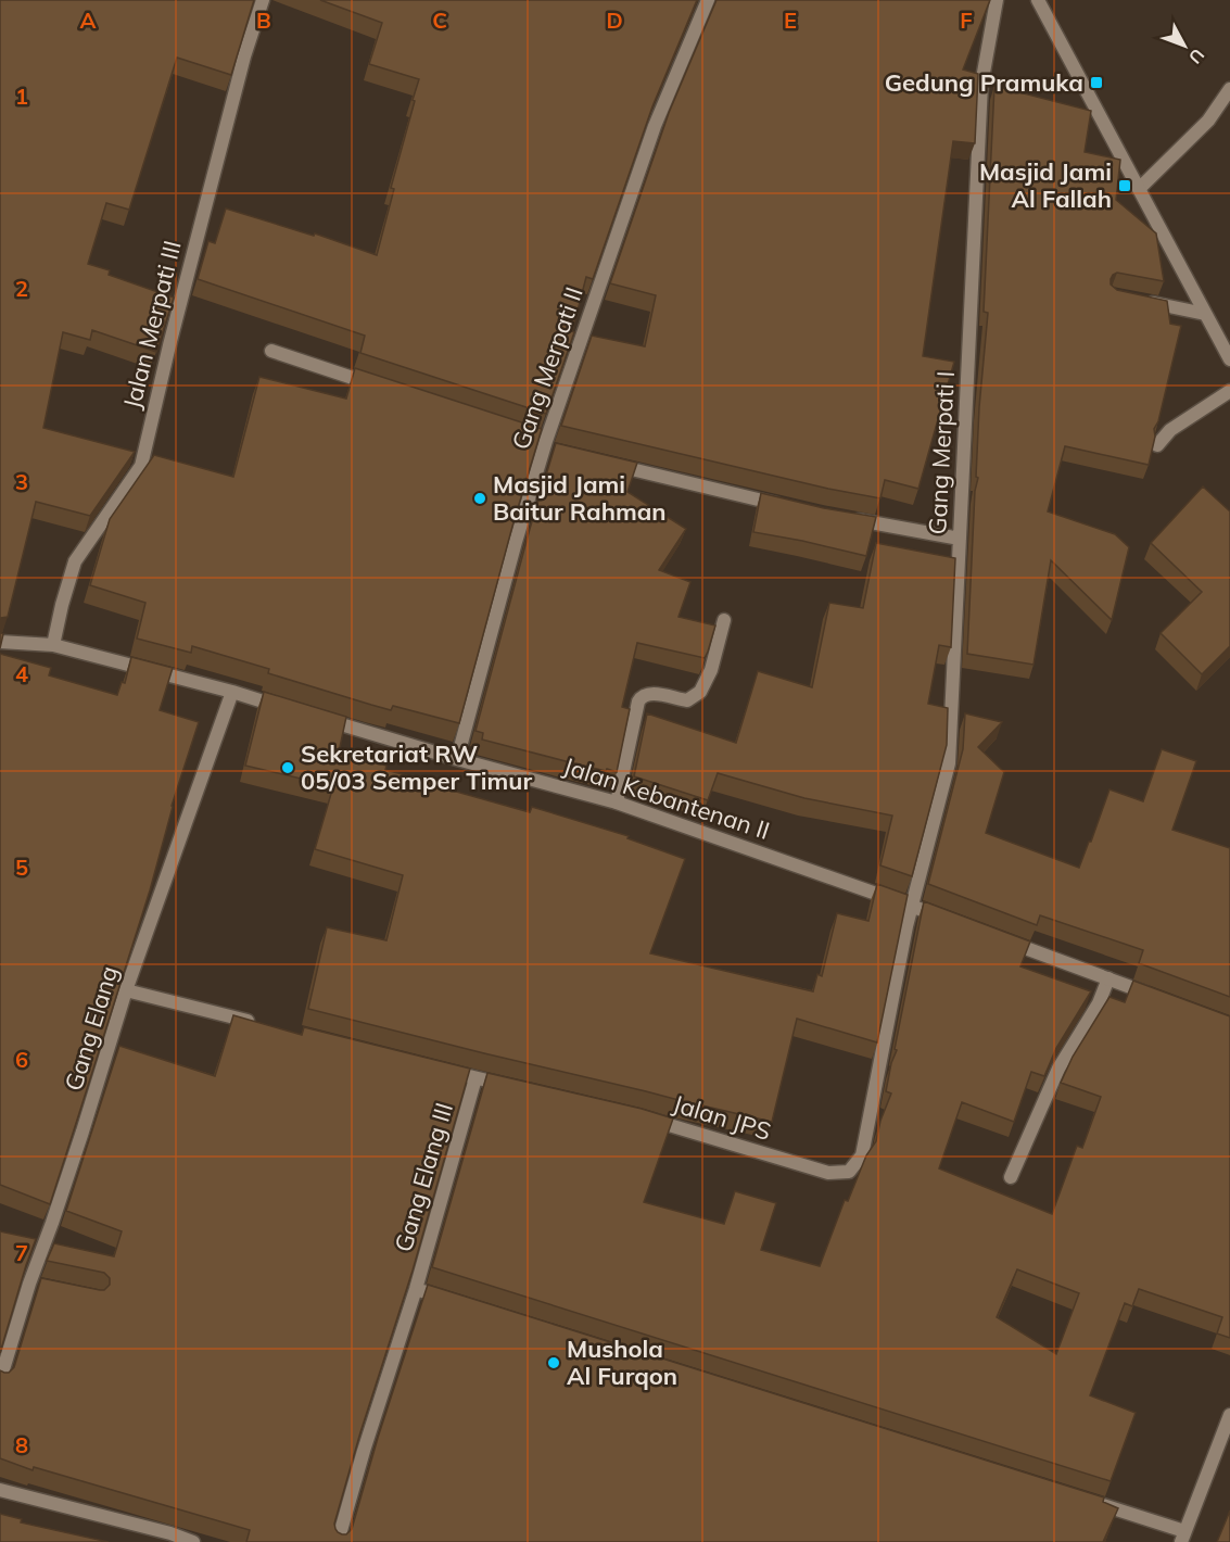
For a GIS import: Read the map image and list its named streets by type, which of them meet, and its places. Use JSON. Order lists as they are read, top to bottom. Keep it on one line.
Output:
{"streets":{"street":["Jalan Merpati III","Gang Merpati II","Gang Merpati I","Jalan Kebantenan II","Gang Elang","Jalan JPS","Gang Elang III"]},"crossings":[["Gang Merpati II","Jalan Kebantenan II"],["Gang Merpati I","Jalan Kebantenan II"],["Gang Merpati I","Jalan JPS"],["Jalan Kebantenan II","Jalan JPS"]],"places":{"transit":["Gedung Pramuka","Masjid Jami Al Fallah"],"other":["Masjid Jami Baitur Rahman","Sekretariat RW 05/03 Semper Timur","Mushola Al Furqon"]},"north":"bottom right","grid":{"columns":["A","B","C","D","E","F"],"rows":["1","2","3","4","5","6","7","8"]}}
